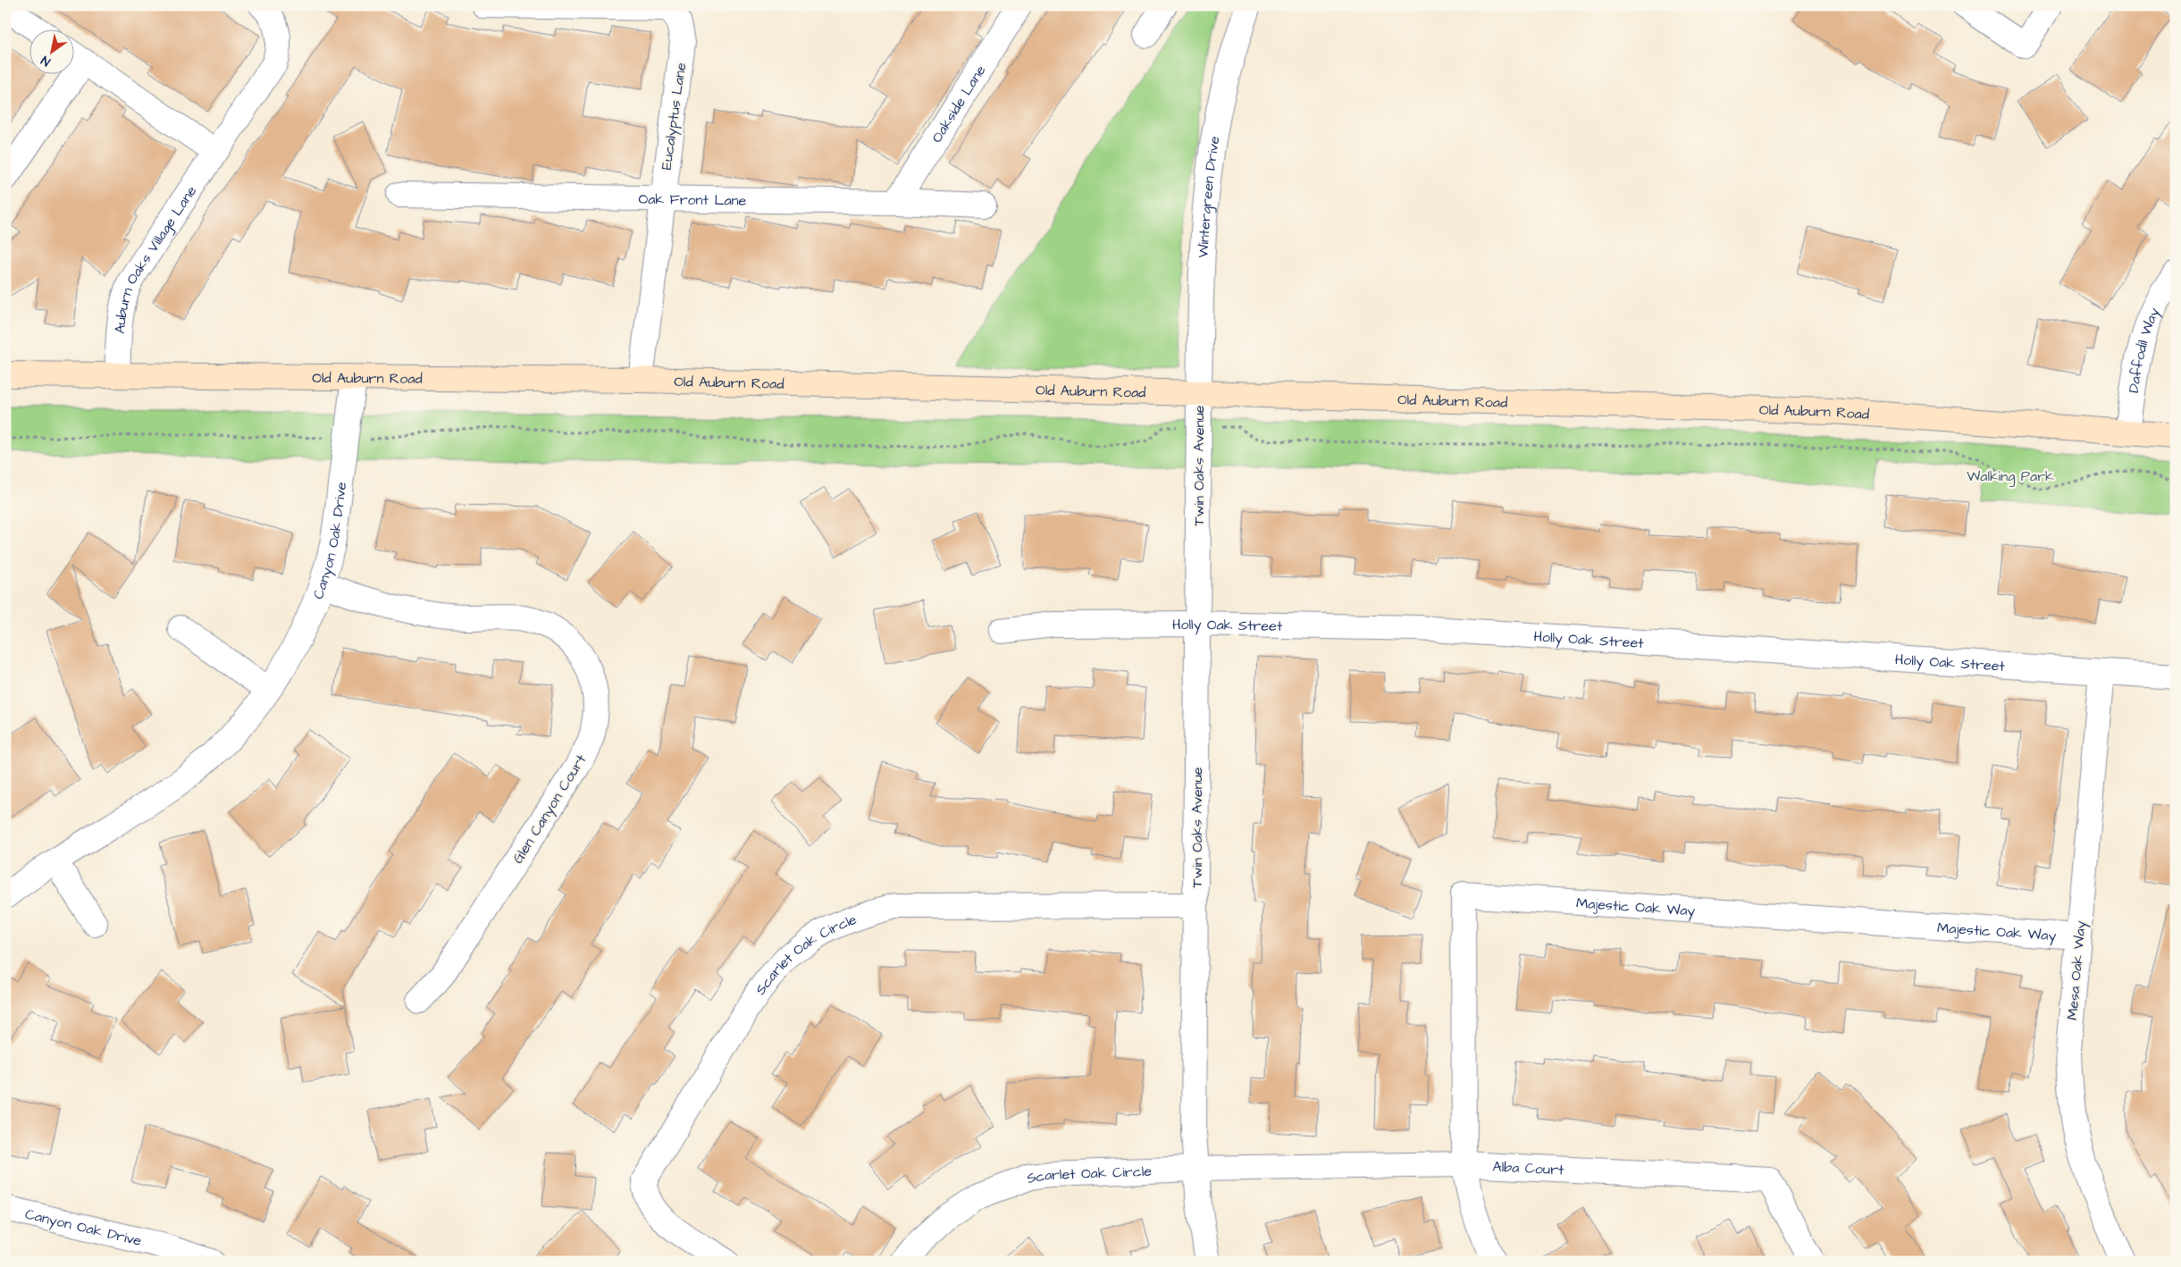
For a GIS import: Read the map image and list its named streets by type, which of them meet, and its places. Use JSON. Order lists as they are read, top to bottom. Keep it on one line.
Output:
{"streets":{"main road":["Old Auburn Road"],"street":["Oakside Lane","Eucalyptus Lane","Wintergreen Drive","Oak Front Lane","Auburn Oaks Village Lane","Daffodil Way","Twin Oaks Avenue","Canyon Oak Drive","Holly Oak Street","Glen Canyon Court","Majestic Oak Way","Scarlet Oak Circle","Mesa Oak Way","Alba Court"]},"crossings":[["Oakside Lane","Oak Front Lane"],["Eucalyptus Lane","Oak Front Lane"],["Eucalyptus Lane","Old Auburn Road"],["Wintergreen Drive","Old Auburn Road"],["Wintergreen Drive","Twin Oaks Avenue"],["Auburn Oaks Village Lane","Old Auburn Road"],["Daffodil Way","Old Auburn Road"],["Old Auburn Road","Twin Oaks Avenue"],["Old Auburn Road","Canyon Oak Drive"],["Twin Oaks Avenue","Holly Oak Street"],["Twin Oaks Avenue","Scarlet Oak Circle"],["Twin Oaks Avenue","Alba Court"],["Canyon Oak Drive","Glen Canyon Court"],["Holly Oak Street","Mesa Oak Way"],["Majestic Oak Way","Mesa Oak Way"],["Majestic Oak Way","Alba Court"],["Scarlet Oak Circle","Alba Court"]],"parks":["Walking Park"],"north":"bottom left"}
